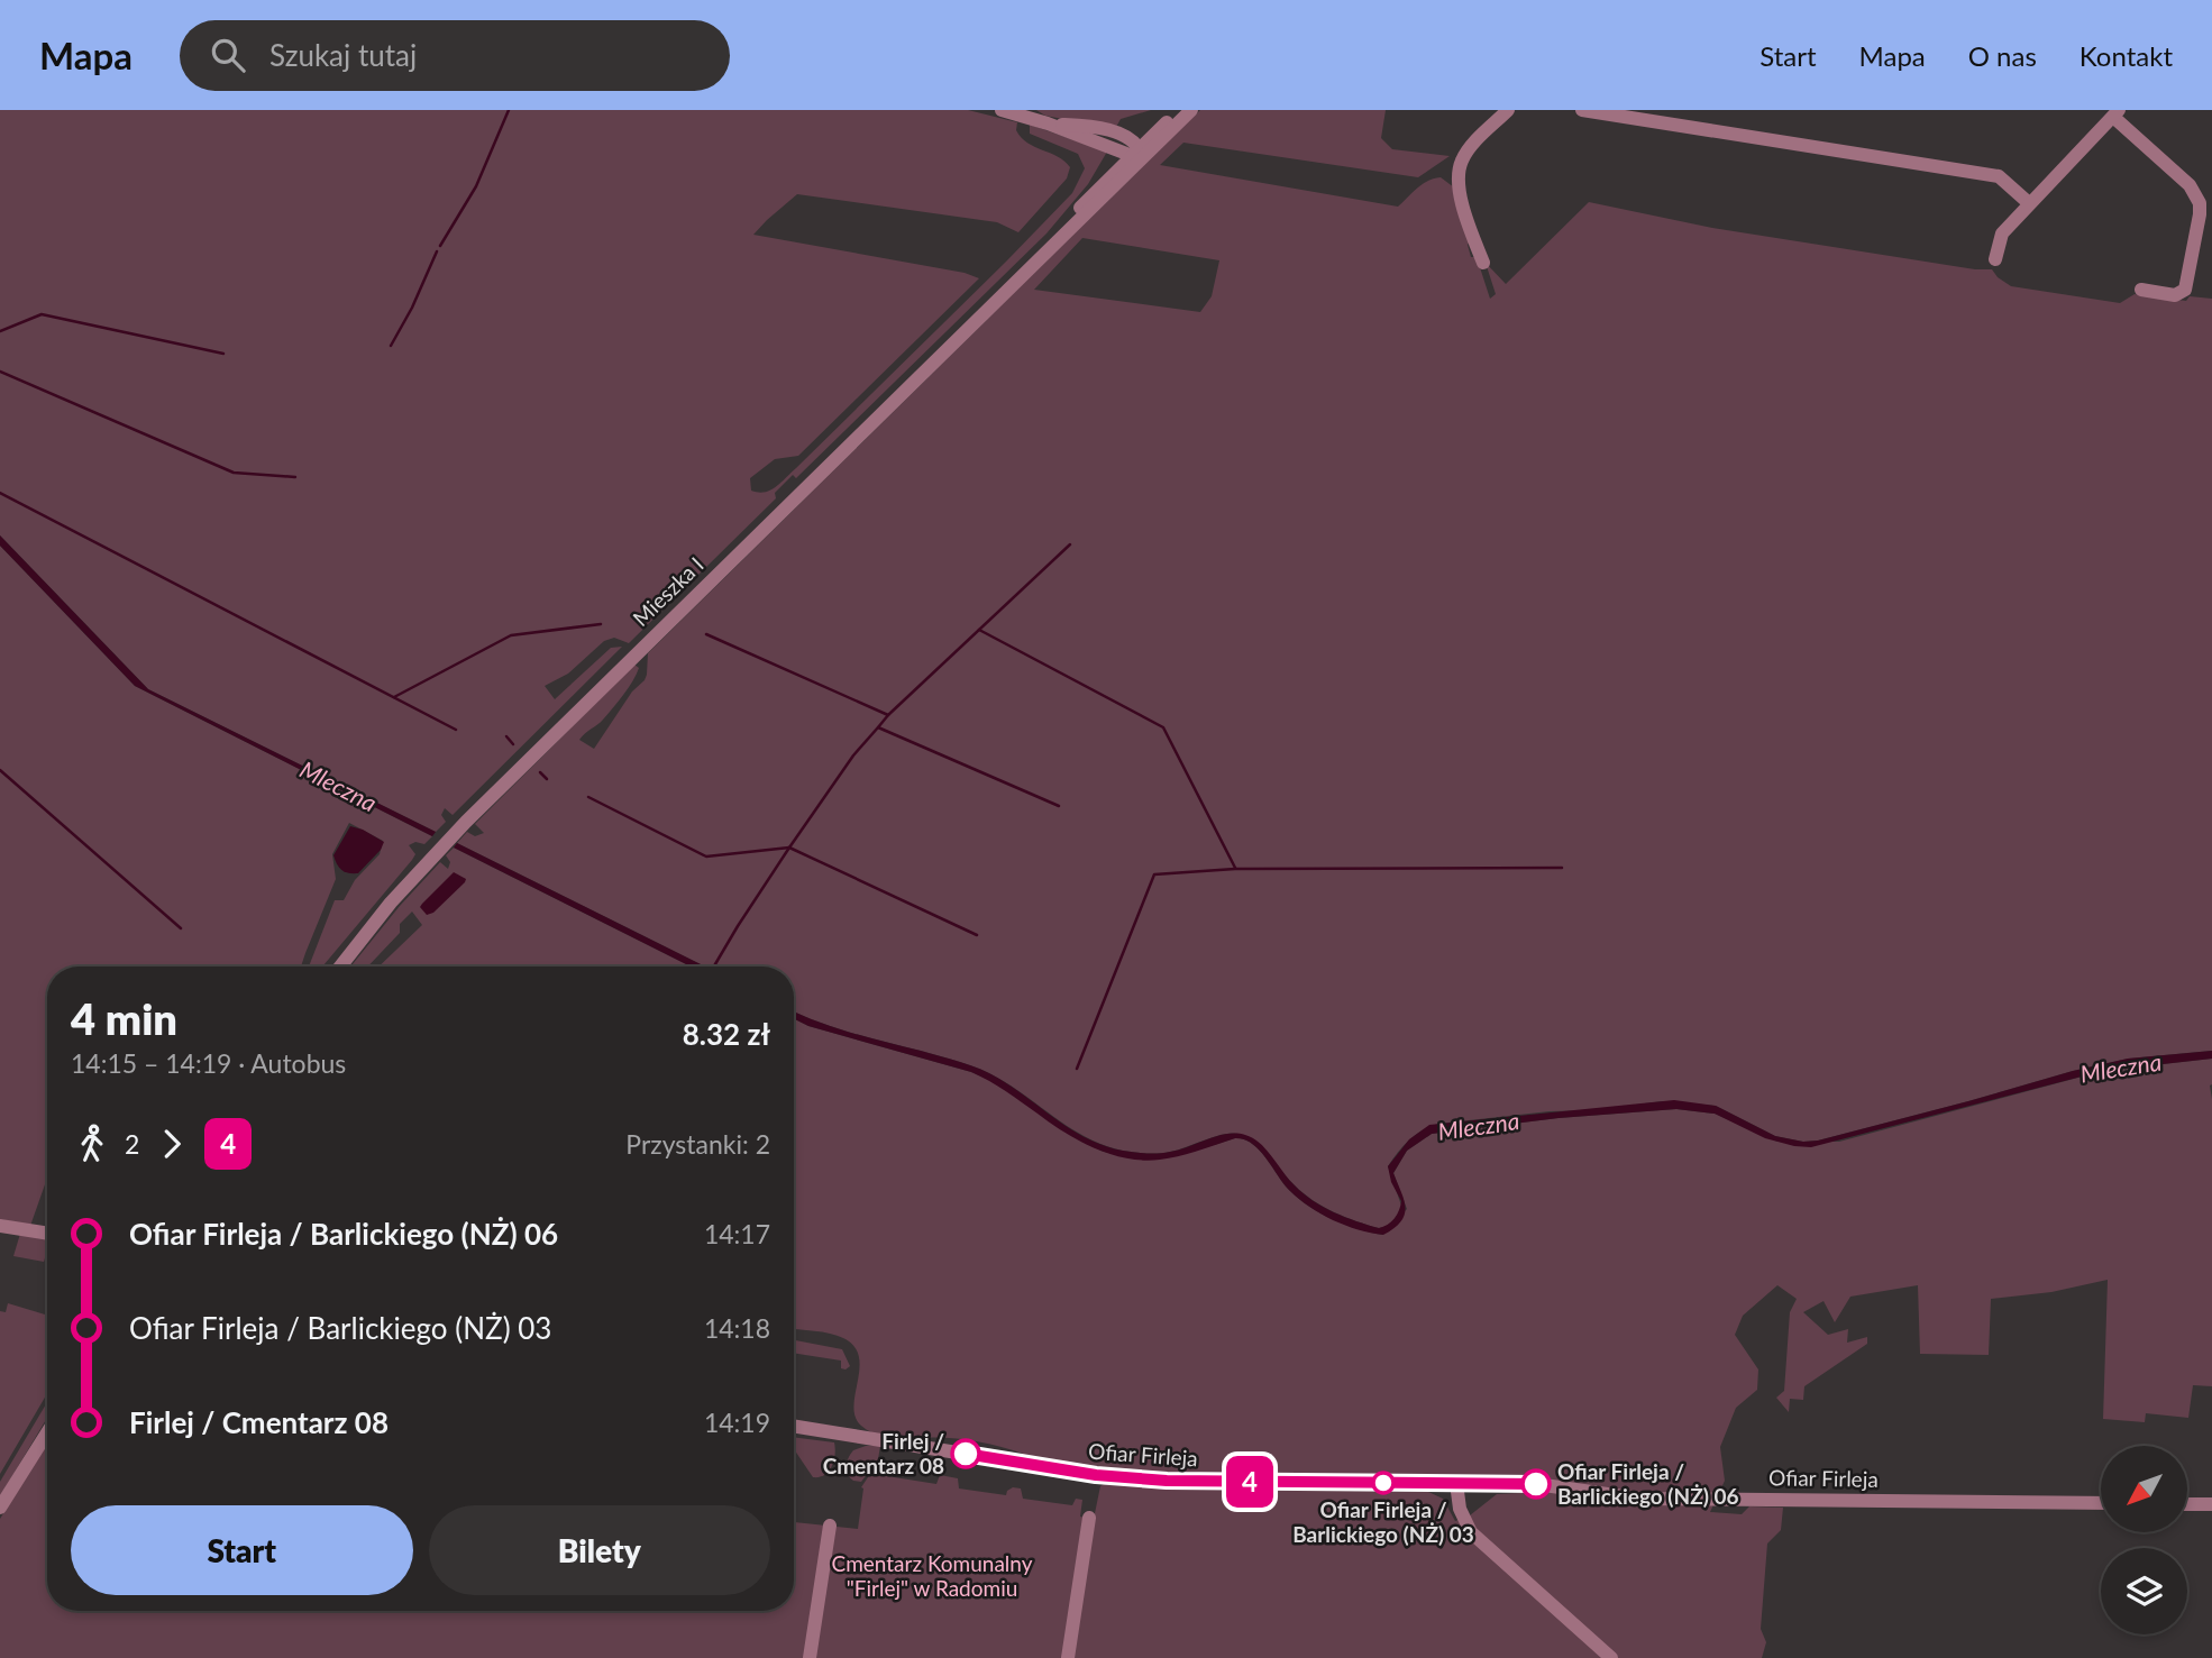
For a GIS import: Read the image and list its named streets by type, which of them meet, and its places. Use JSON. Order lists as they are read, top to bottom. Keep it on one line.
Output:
{"streets":{"street":["Mieszka I","Ofiar Firleja"]},"water":["Mleczna"],"parks":["Cmentarz Komunalny \"Firlej\" w Radomiu"],"places":["Firlej / Cmentarz 08","Ofiar Firleja / Barlickiego (NŻ) 03","Ofiar Firleja / Barlickiego (NŻ) 06"],"lines":["bus line 4"],"north":"bottom left","page":{"header":"Mapa","search":"Szukaj tutaj","nav":["Start","Mapa","O nas","Kontakt"],"on_map":"4","heading":["4 min","14:15 – 14:19 · Autobus","8.32 zł"],"legs":["2","4","Przystanki: 2"],"list":[{"name":"Ofiar Firleja / Barlickiego (NŻ) 06","value":"14:17"},{"name":"Ofiar Firleja / Barlickiego (NŻ) 03","value":"14:18"},{"name":"Firlej / Cmentarz 08","value":"14:19"}],"buttons":["Start","Bilety"]}}
